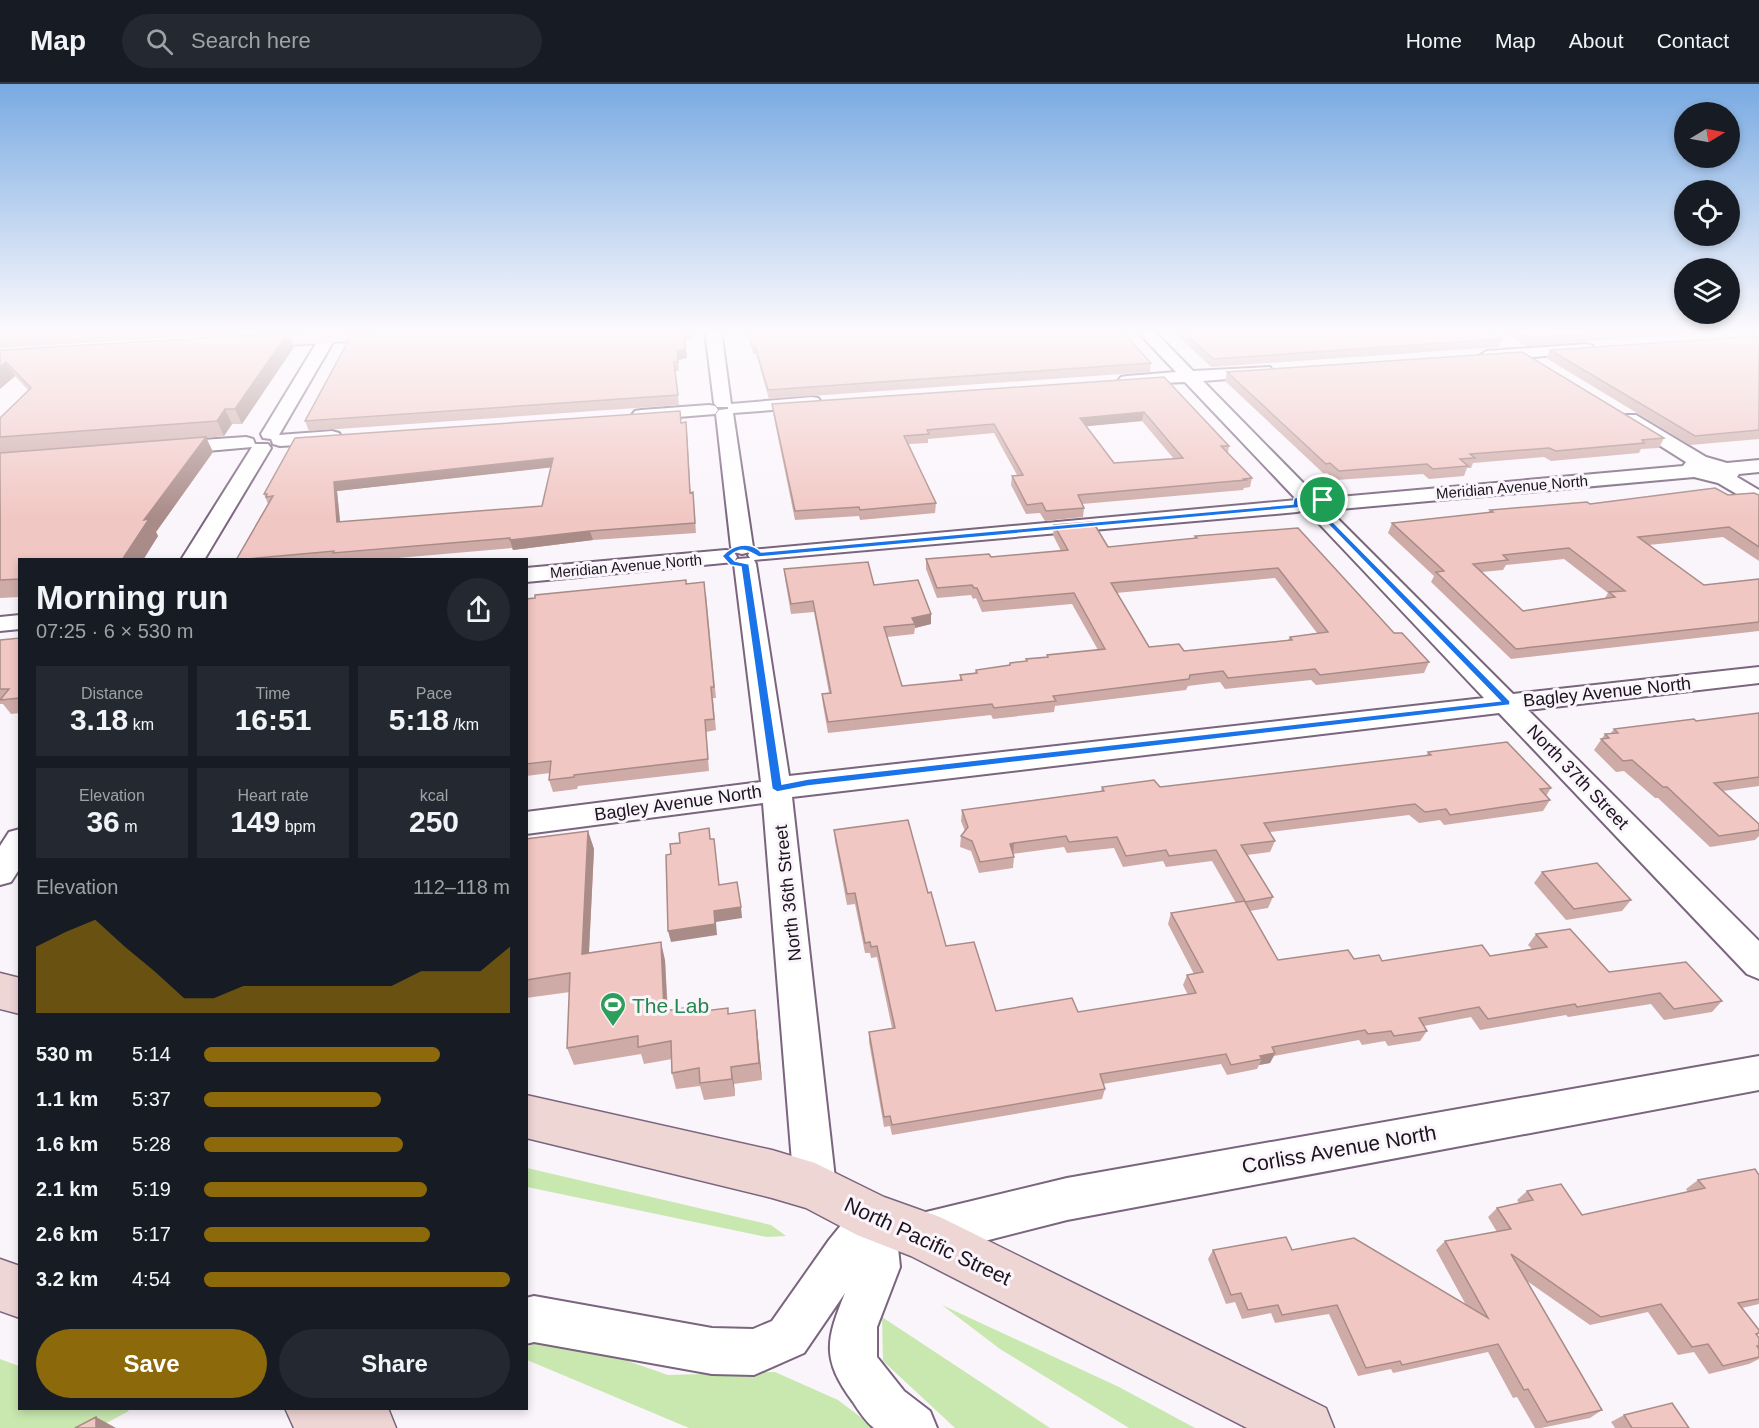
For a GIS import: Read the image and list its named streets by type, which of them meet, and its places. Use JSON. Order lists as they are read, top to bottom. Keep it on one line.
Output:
{"streets":{"street":["Meridian Avenue North","Bagley Avenue North","North 37th Street","North 36th Street","Corliss Avenue North","North Pacific Street"]},"crossings":[["Meridian Avenue North","North 37th Street"],["Meridian Avenue North","North 36th Street"],["Bagley Avenue North","North 37th Street"],["Bagley Avenue North","North 36th Street"],["North 36th Street","North Pacific Street"],["Corliss Avenue North","North Pacific Street"]],"places":{"sports":["The Lab"]},"north":"right","page":{"header":"Map","search":"Search here","nav":["Home","Map","About","Contact"],"heading":["Morning run","07:25 · 6 × 530 m"],"stats":[["Distance","3.18 km"],["Time","16:51"],["Pace","5:18 /km"],["Elevation","36 m"],["Heart rate","149 bpm"],["kcal","250"]],"chart":["Elevation","112–118 m"],"list":[{"name":"530 m","note":"5:14"},{"name":"1.1 km","note":"5:37"},{"name":"1.6 km","note":"5:28"},{"name":"2.1 km","note":"5:19"},{"name":"2.6 km","note":"5:17"},{"name":"3.2 km","note":"4:54"}],"buttons":["Save","Share"]}}
